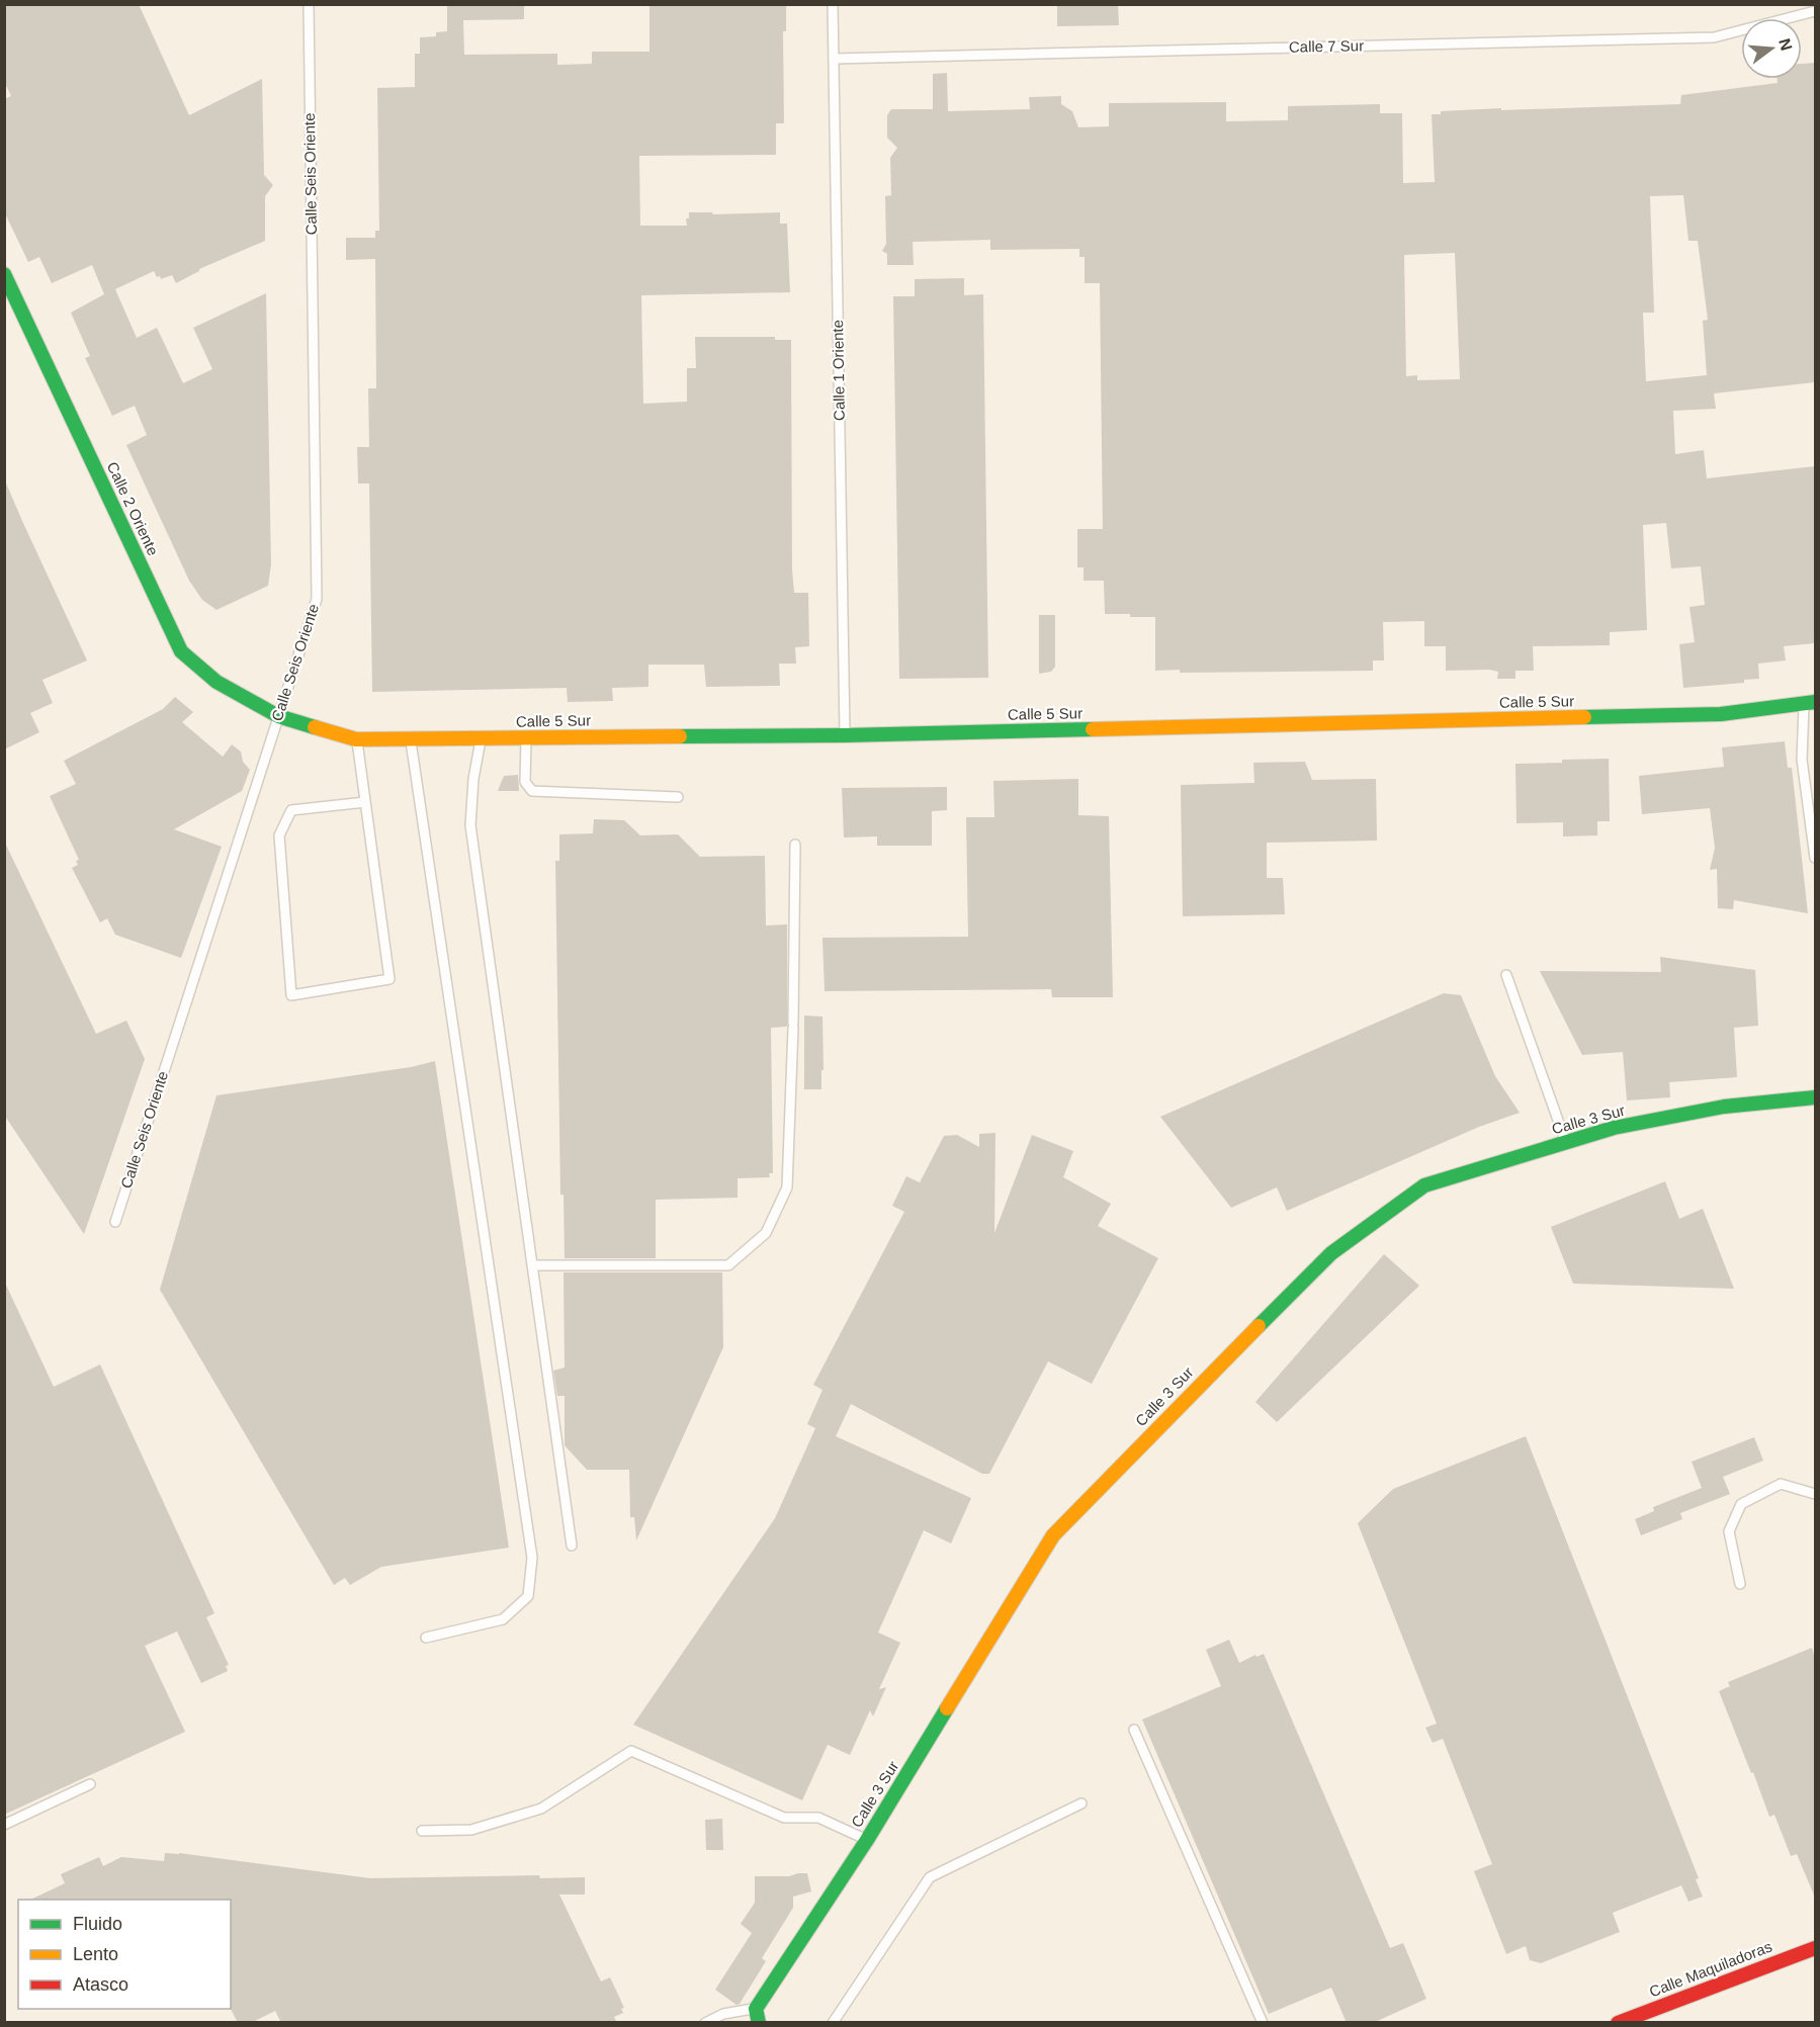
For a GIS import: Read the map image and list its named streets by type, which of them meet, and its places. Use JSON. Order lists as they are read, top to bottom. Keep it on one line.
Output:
{"streets":{"street":["Calle 2 Oriente","Calle 5 Sur","Calle 3 Sur","Calle Maquiladoras"],"lane":["Calle 7 Sur","Calle Seis Oriente","Calle 1 Oriente"]},"crossings":[["Calle 7 Sur","Calle 1 Oriente"],["Calle Seis Oriente","Calle 2 Oriente"],["Calle Seis Oriente","Calle 5 Sur"],["Calle 1 Oriente","Calle 5 Sur"],["Calle 2 Oriente","Calle 5 Sur"]],"legend":["Fluido","Lento","Atasco"],"north":"right"}
